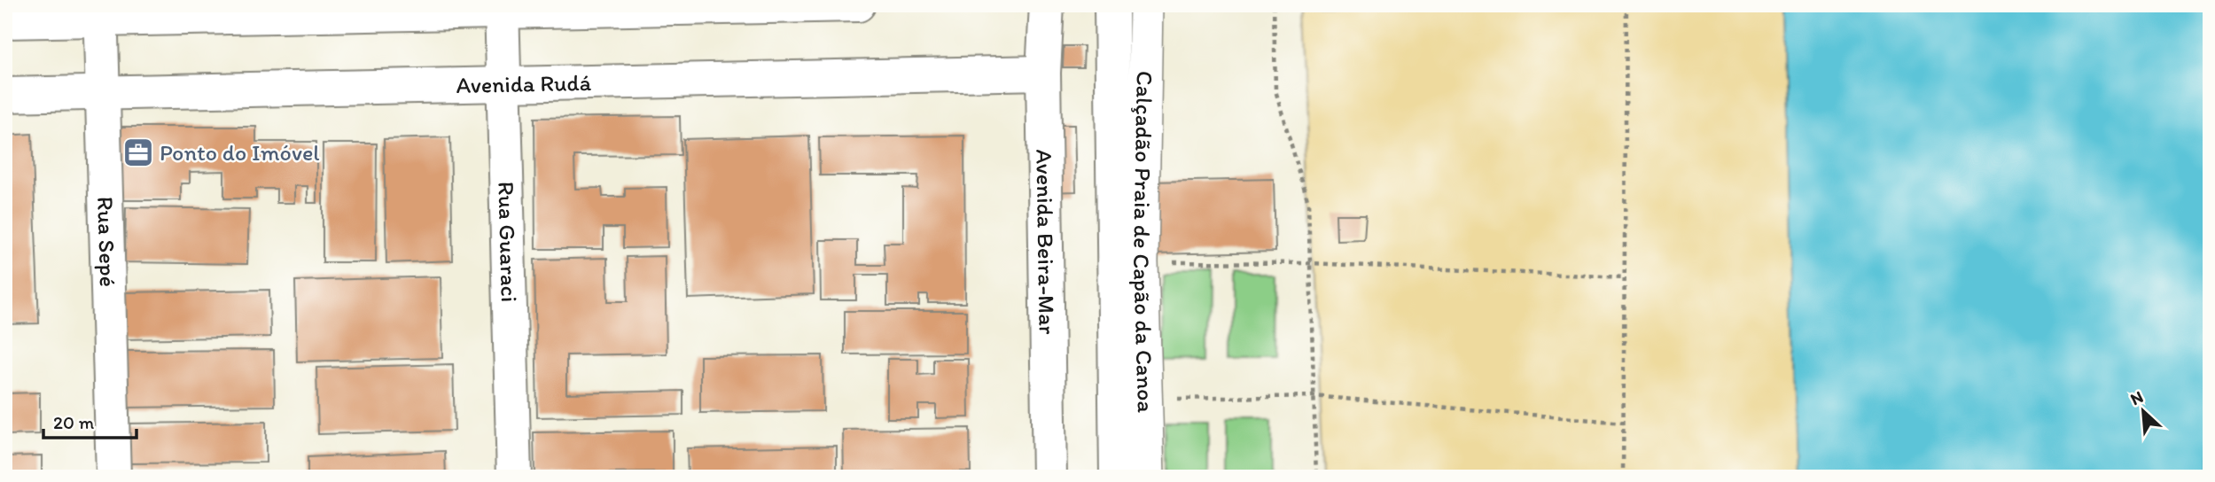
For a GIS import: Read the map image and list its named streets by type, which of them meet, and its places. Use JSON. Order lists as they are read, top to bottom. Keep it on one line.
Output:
{"streets":{"main road":["Avenida Rudá","Rua Sepé","Rua Guaraci","Avenida Beira-Mar"],"street":["Calçadão Praia de Capão da Canoa"]},"crossings":[["Avenida Rudá","Rua Sepé"],["Avenida Rudá","Rua Guaraci"],["Avenida Rudá","Avenida Beira-Mar"]],"places":{"office":["Ponto do Imóvel"]},"scale_bar":"20 m","north":"top left"}
